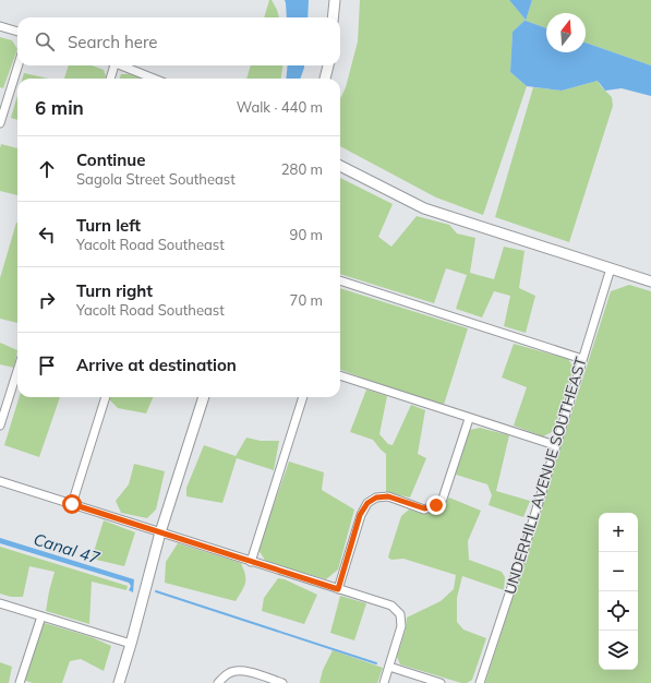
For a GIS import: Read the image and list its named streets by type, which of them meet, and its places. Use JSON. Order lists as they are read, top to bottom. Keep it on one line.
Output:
{"streets":{"street":["UNDERHILL AVENUE SOUTHEAST"]},"water":["Canal 47"],"north":"top","page":{"search":"Search here","heading":["6 min","Walk · 440 m"],"list":[["Continue","Sagola Street Southeast","280 m"],["Turn left","Yacolt Road Southeast","90 m"],["Turn right","Yacolt Road Southeast","70 m"],"Arrive at destination"],"map_buttons":["+","−"]}}
